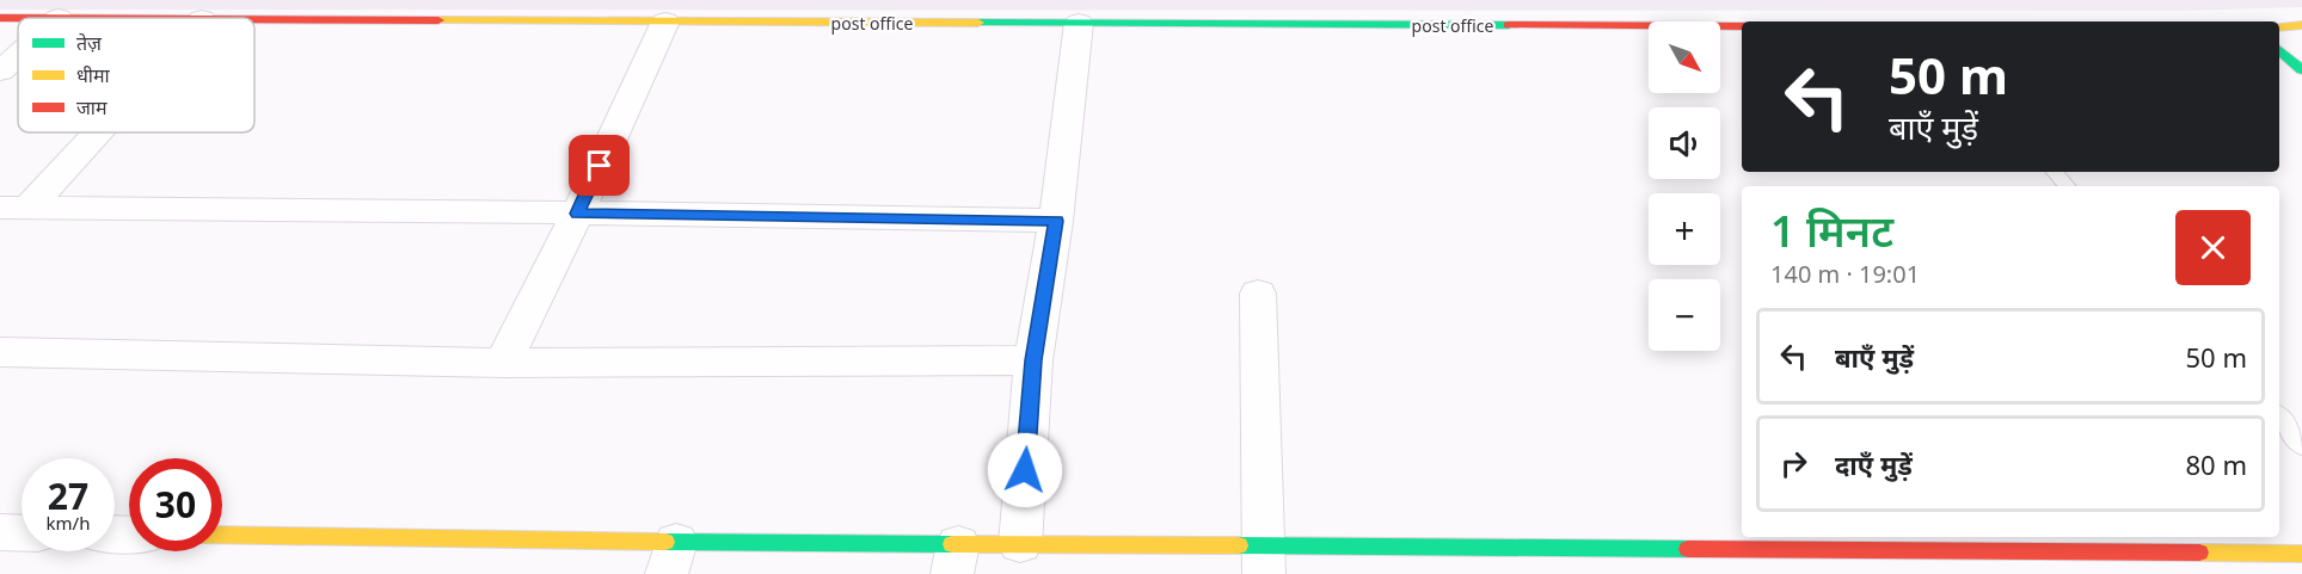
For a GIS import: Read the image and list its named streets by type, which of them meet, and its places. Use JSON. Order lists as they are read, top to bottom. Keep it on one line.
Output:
{"streets":{"street":["post office"]},"legend":["तेज़","धीमा","जाम"],"north":"bottom right","page":{"map_buttons":["+","−"],"turn":["50 m","बाएँ मुड़ें"],"heading":["1 मिनट","140 m · 19:01"],"list":[{"name":"बाएँ मुड़ें","value":"50 m"},{"name":"दाएँ मुड़ें","value":"80 m"}],"speed":"27 km/h","limit":"30"}}
